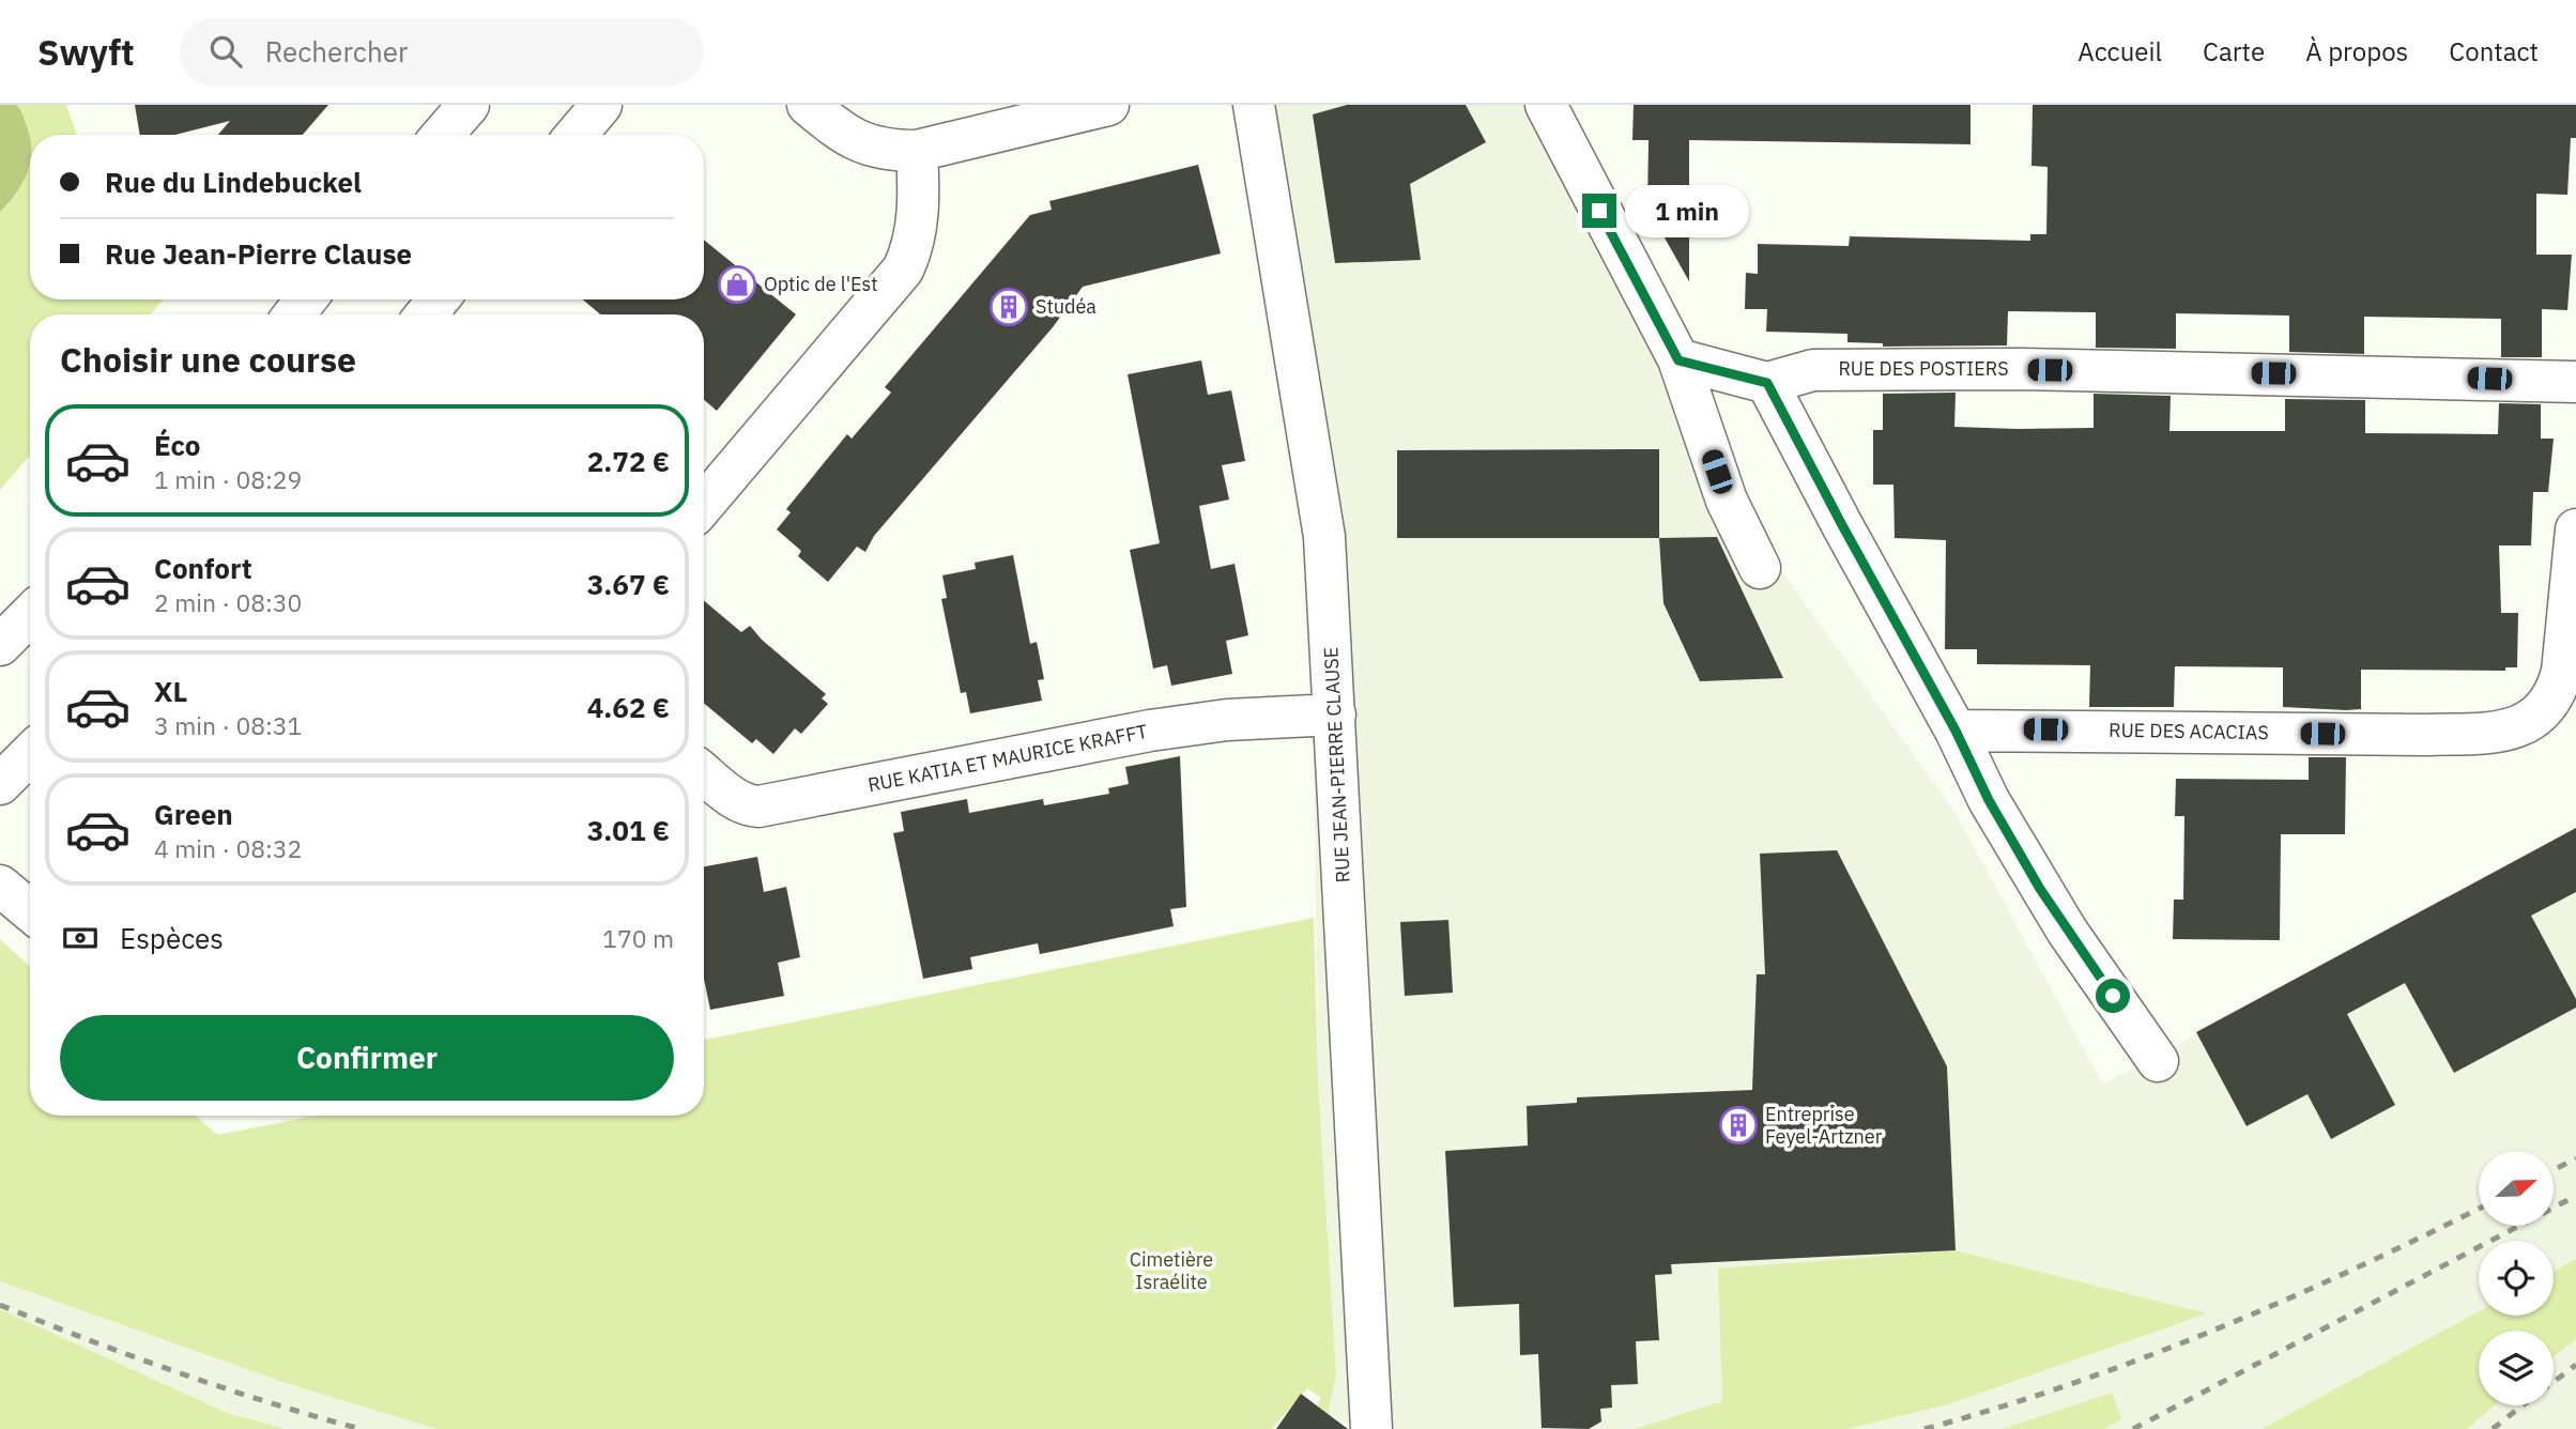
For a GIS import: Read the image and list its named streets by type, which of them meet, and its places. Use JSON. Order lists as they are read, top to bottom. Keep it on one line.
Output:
{"streets":{"street":["RUE DES POSTIERS","RUE DES ACACIAS","RUE KATIA ET MAURICE KRAFFT","RUE JEAN-PIERRE CLAUSE"]},"crossings":[["RUE KATIA ET MAURICE KRAFFT","RUE JEAN-PIERRE CLAUSE"]],"parks":["Cimetière Israélite"],"places":{"shop":["Optic de l'Est"],"building":["Studéa","Entreprise Feyel-Artzner"]},"north":"right","page":{"header":"Swyft","search":"Rechercher","nav":["Accueil","Carte","À propos","Contact"],"banner":["Rue du Lindebuckel","Rue Jean-Pierre Clause"],"bubble":"1 min","heading":"Choisir une course","list":[{"name":"Éco","note":"1 min · 08:29","value":"2.72 €"},{"name":"Confort","note":"2 min · 08:30","value":"3.67 €"},{"name":"XL","note":"3 min · 08:31","value":"4.62 €"},{"name":"Green","note":"4 min · 08:32","value":"3.01 €"}],"pay":["Espèces","170 m"],"buttons":"Confirmer"}}
